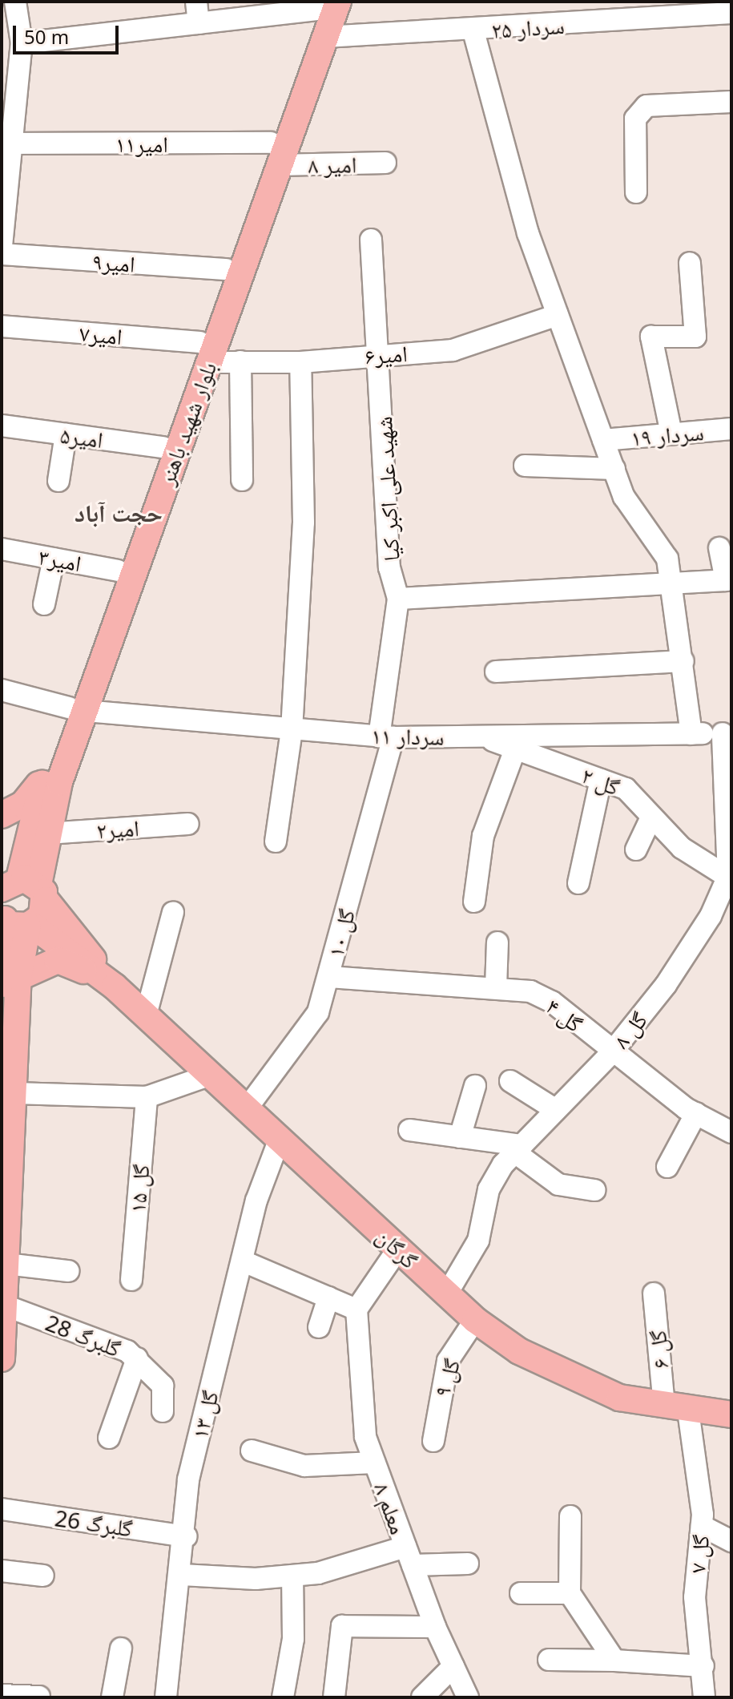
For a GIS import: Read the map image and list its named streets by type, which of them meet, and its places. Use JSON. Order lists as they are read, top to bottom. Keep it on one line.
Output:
{"streets":{"main road":["بلوار شهید باهنر","گرگان"],"street":["سردار ۲۵","امیر۱۱","امیر ۸","امیر۹","امیر۷","امیر۶","سردار ۱۹","امیر۵","شهید علی اکبر کیا","امیر۳","سردار ۱۱","گل ۲","امیر۲","گل ۱۰","گل ۴","گل ۸","گل ۱۵","گلبرگ 28","گل ۶","گل ۹","گل ۱۳","معلم ۸","گلبرگ 26","گل ۷"]},"crossings":[["سردار ۲۵","بلوار شهید باهنر"],["امیر۱۱","امیر ۸"],["امیر۱۱","بلوار شهید باهنر"],["امیر ۸","بلوار شهید باهنر"],["امیر۹","بلوار شهید باهنر"],["امیر۷","امیر۶"],["امیر۷","بلوار شهید باهنر"],["امیر۶","بلوار شهید باهنر"],["امیر۶","شهید علی اکبر کیا"],["بلوار شهید باهنر","امیر۵"],["بلوار شهید باهنر","امیر۳"],["بلوار شهید باهنر","سردار ۱۱"],["بلوار شهید باهنر","امیر۲"],["شهید علی اکبر کیا","سردار ۱۱"],["شهید علی اکبر کیا","گل ۱۰"],["سردار ۱۱","گل ۲"],["سردار ۱۱","گل ۱۰"],["سردار ۱۱","گل ۸"],["گل ۲","گل ۸"],["گل ۱۰","گل ۴"],["گل ۱۰","گرگان"],["گل ۴","گل ۸"],["گل ۸","گرگان"],["گرگان","گل ۶"],["گرگان","گل ۹"],["گرگان","گل ۱۳"],["گرگان","گل ۷"],["گل ۶","گل ۷"],["گل ۱۳","گلبرگ 26"]],"districts":["حجت آباد"],"scale_bar":"50 m"}
